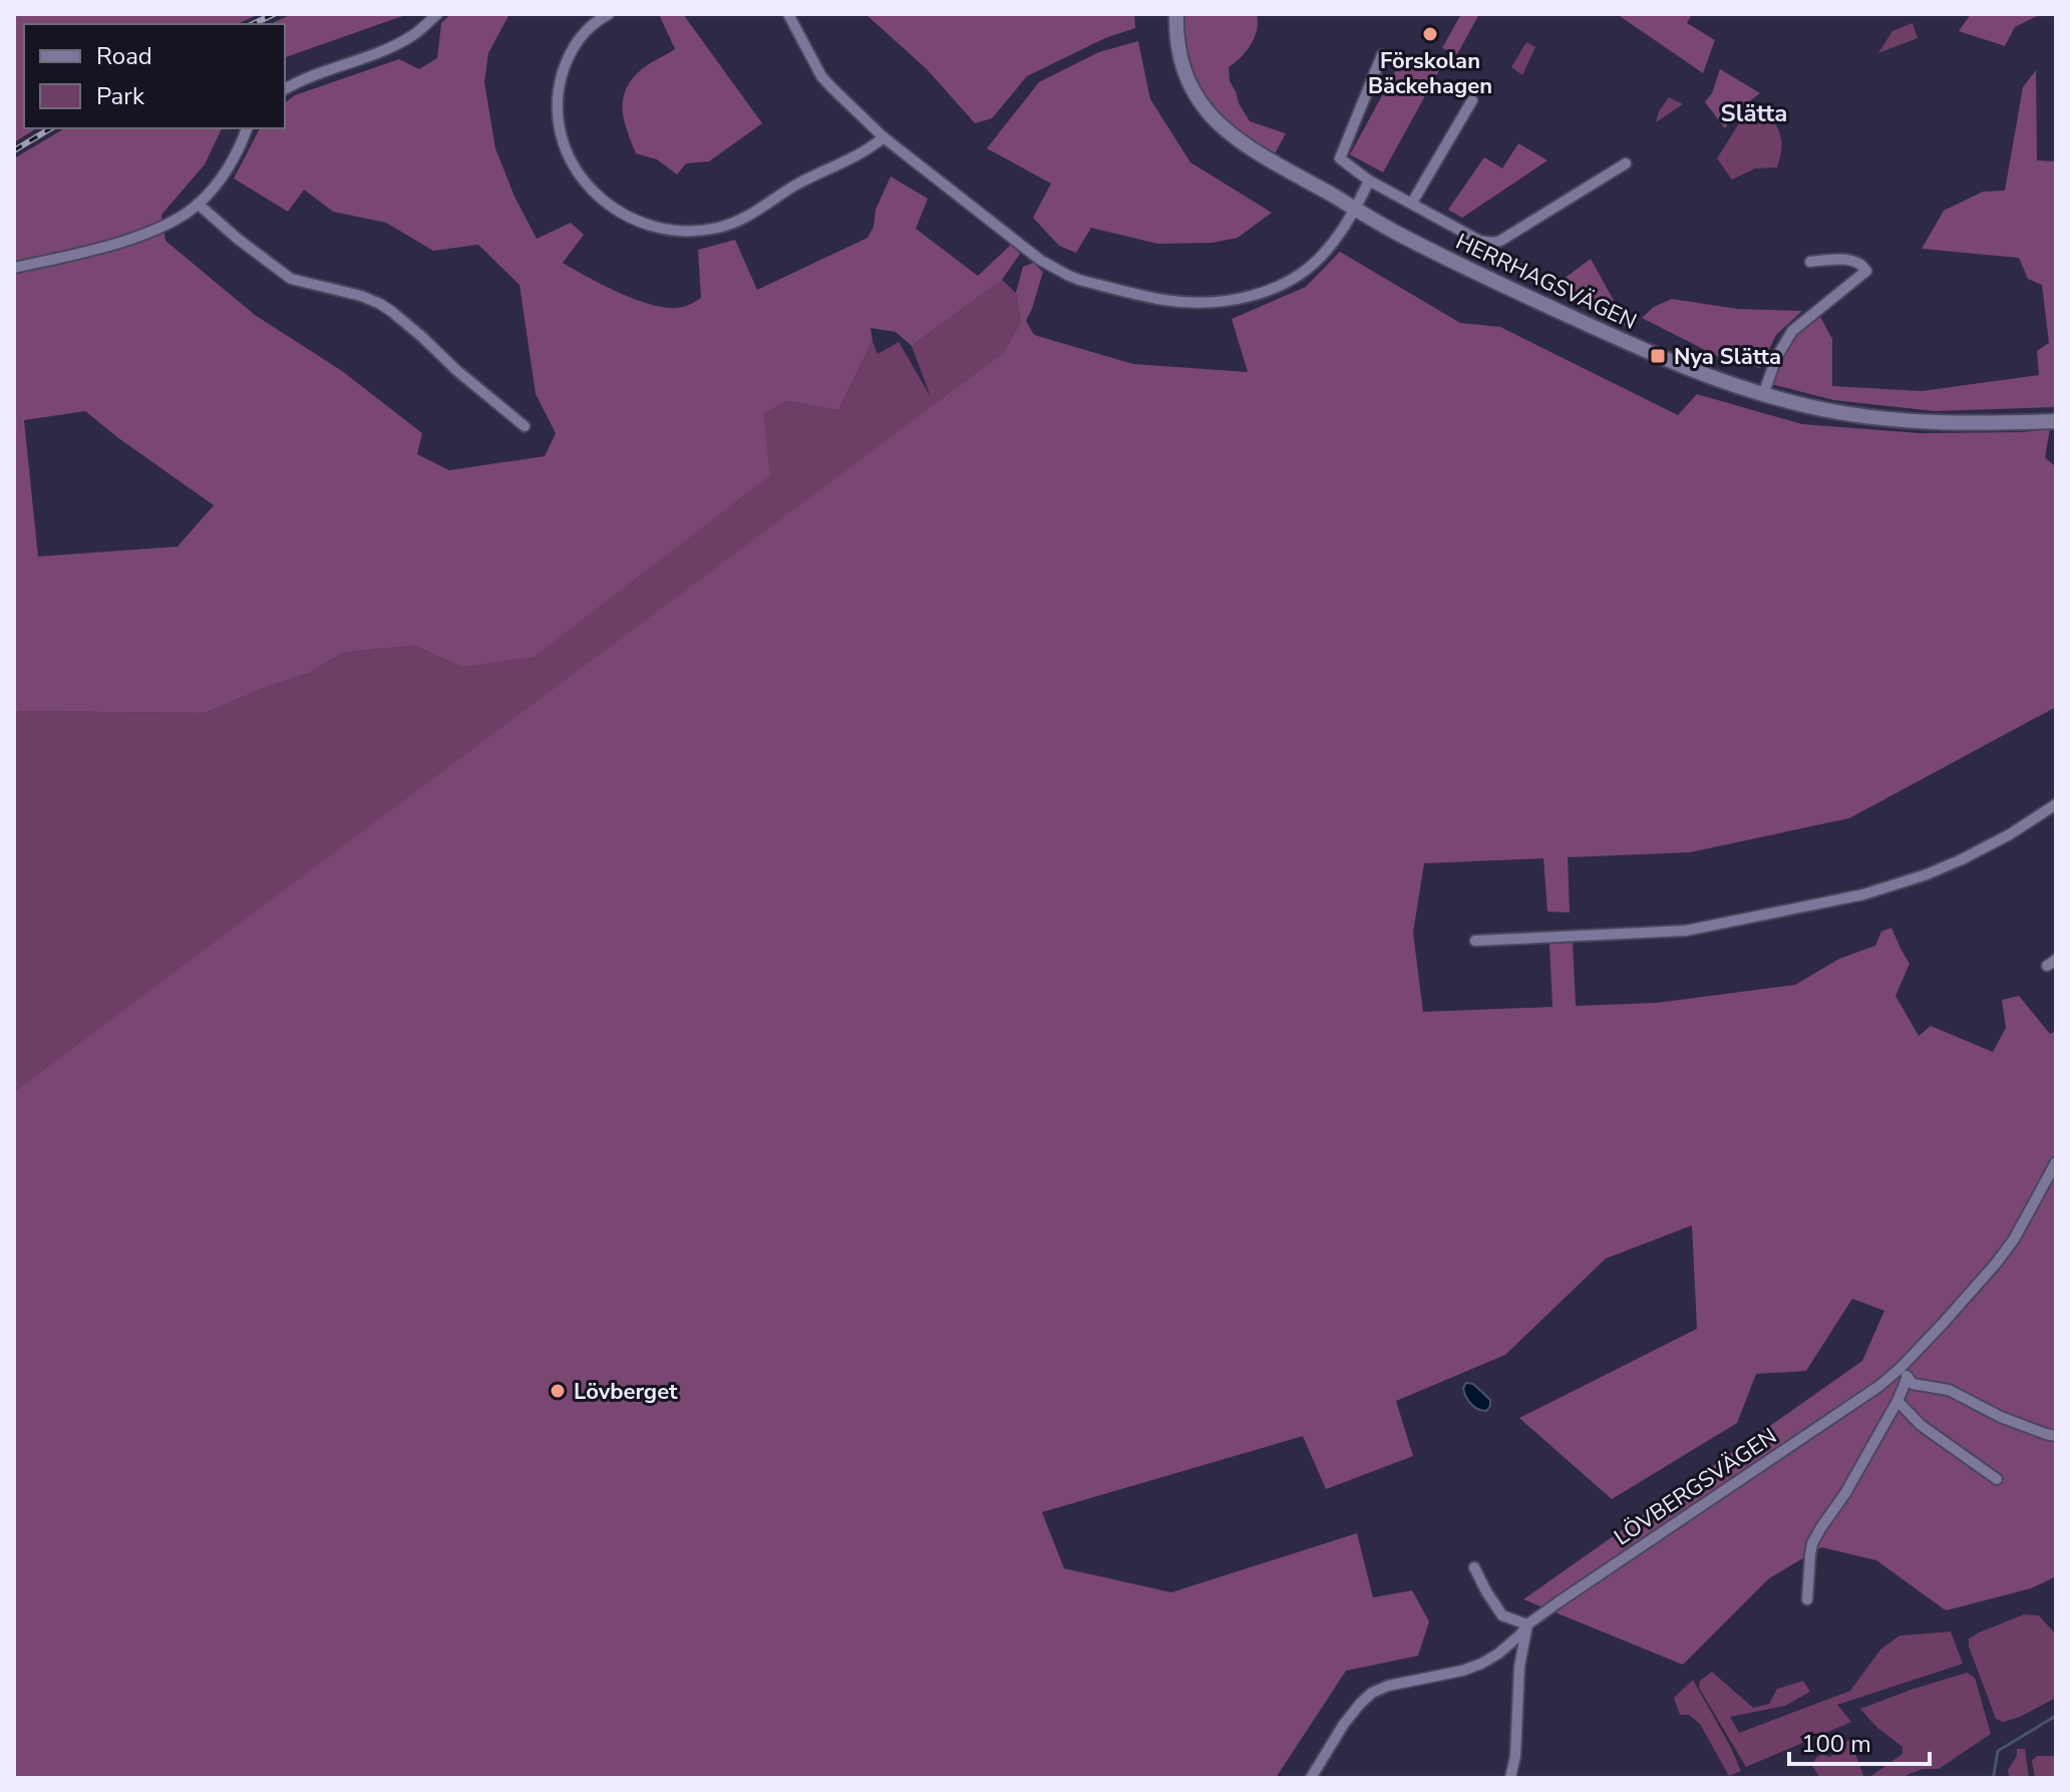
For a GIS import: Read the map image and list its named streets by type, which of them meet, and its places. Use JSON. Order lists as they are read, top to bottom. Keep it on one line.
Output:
{"streets":{"street":["HERRHAGSVÄGEN","LÖVBERGSVÄGEN"]},"districts":["Slätta"],"places":{"other":["Förskolan Bäckehagen","Lövberget"],"transit":["Nya Slätta"]},"legend":["Road","Park"],"scale_bar":"100 m"}
